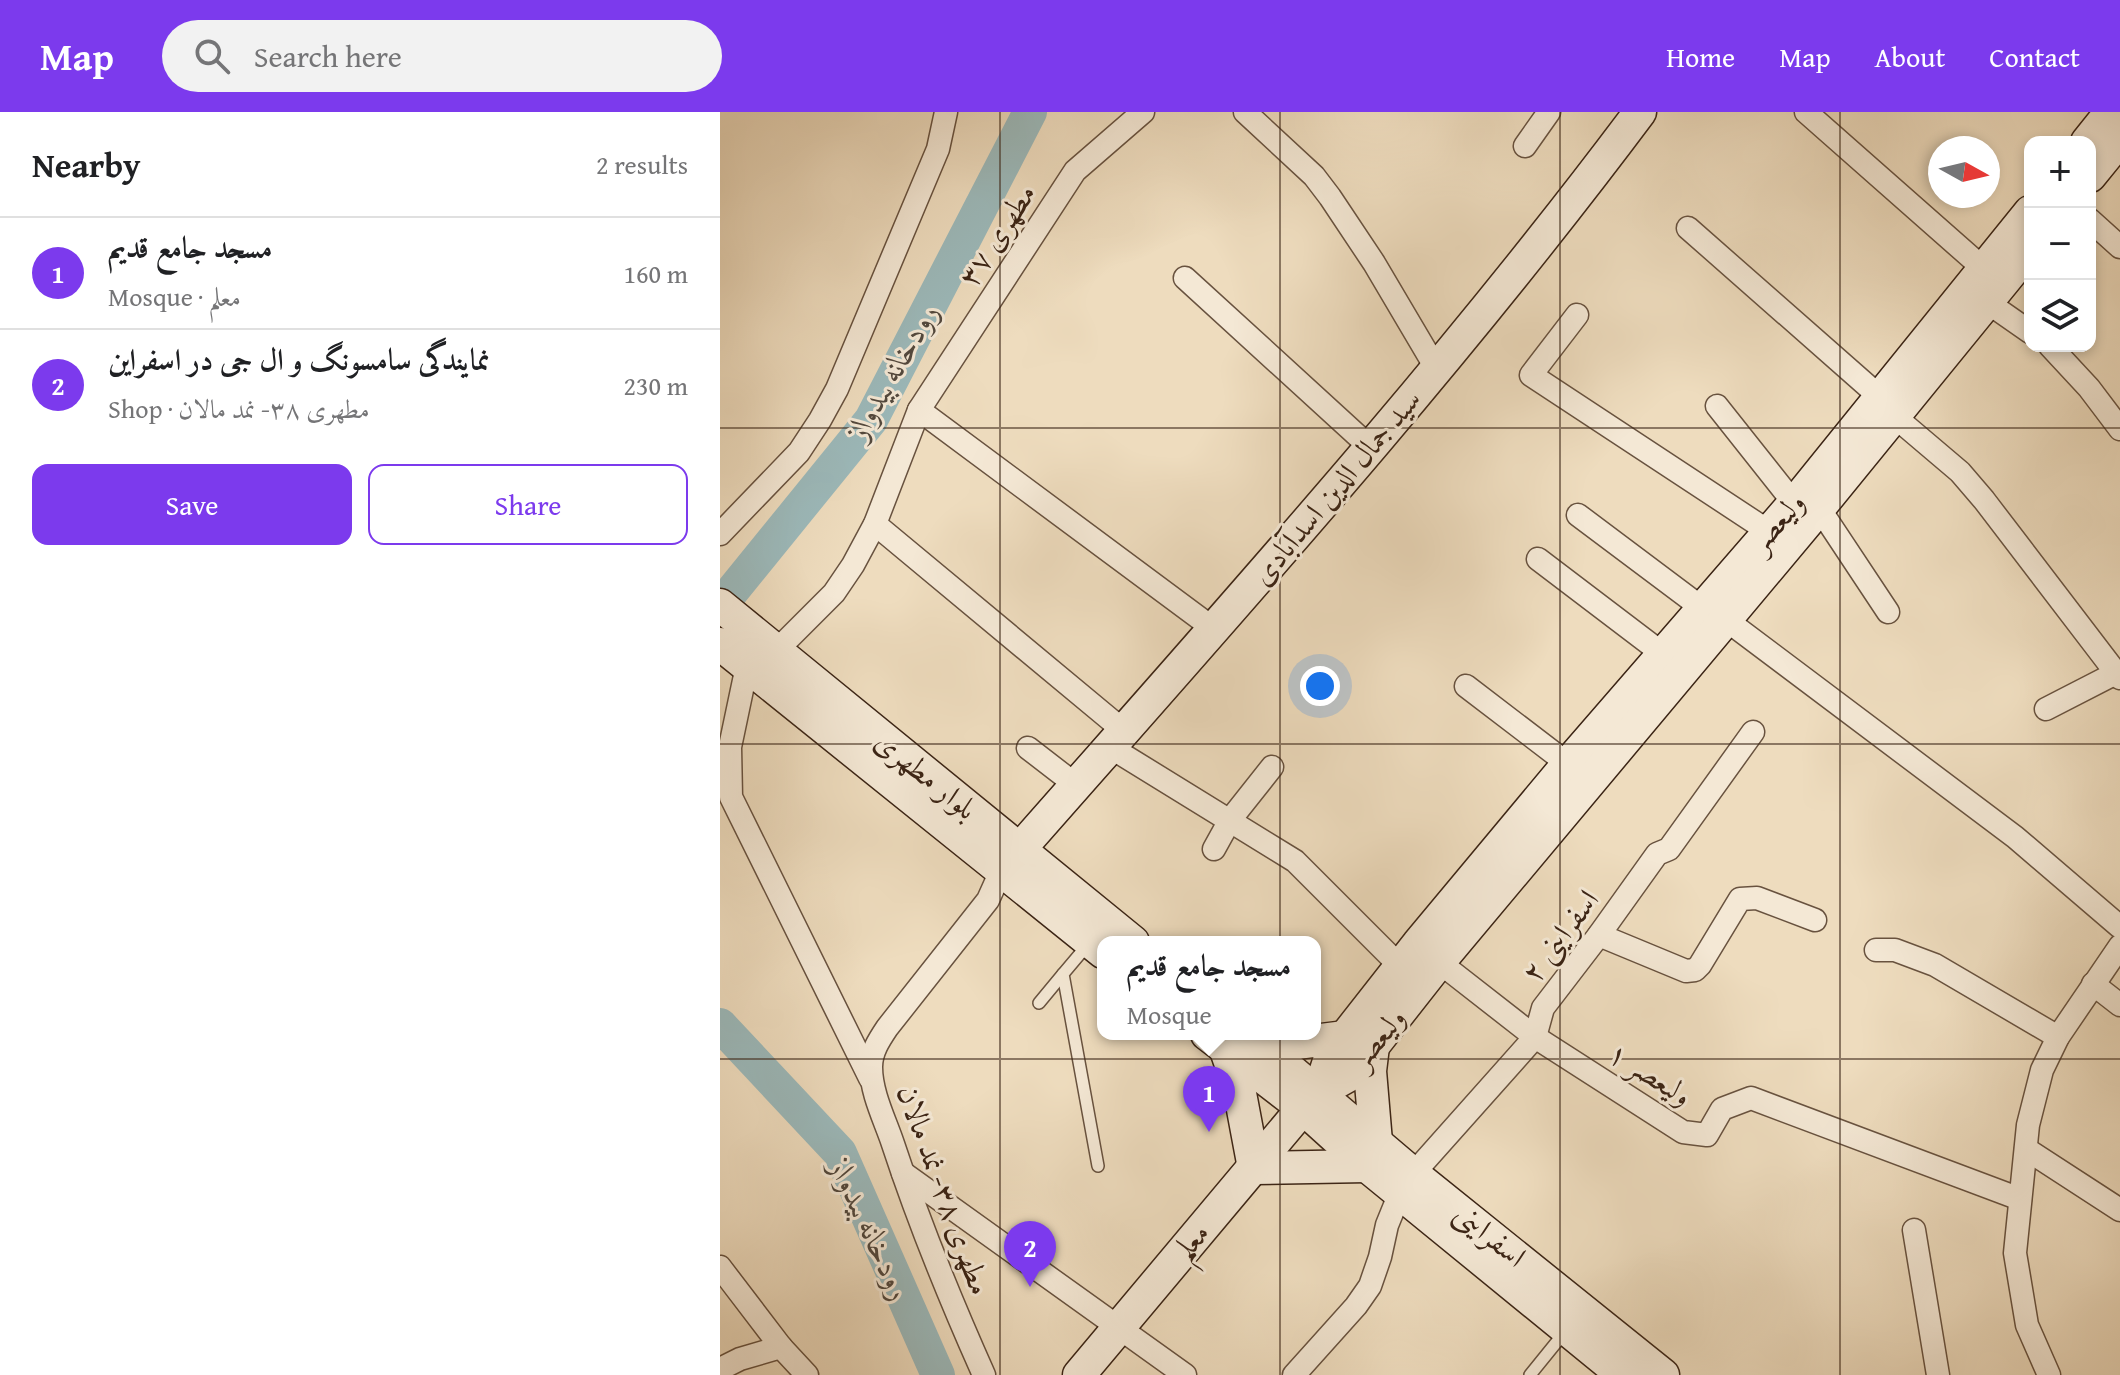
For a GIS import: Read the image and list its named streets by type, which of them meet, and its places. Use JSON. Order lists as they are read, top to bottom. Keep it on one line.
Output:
{"streets":{"main road":["سید جمال الدین اسدآبادی","ولیعصر","بلوار مطهری","اسفراینی","معلم"],"street":["مطهری ۳۷","اسفراینی ۲","ولیعصر ۱","مطهری ۳۸- نمد مالان"]},"crossings":[["مطهری ۳۷","بلوار مطهری"],["مطهری ۳۷","ولیعصر ۱"],["سید جمال الدین اسدآبادی","بلوار مطهری"],["سید جمال الدین اسدآبادی","ولیعصر ۱"],["سید جمال الدین اسدآبادی","مطهری ۳۸- نمد مالان"],["ولیعصر","ولیعصر ۱"],["ولیعصر","اسفراینی"],["ولیعصر","معلم"],["بلوار مطهری","مطهری ۳۸- نمد مالان"],["اسفراینی ۲","ولیعصر ۱"],["اسفراینی ۲","اسفراینی"],["اسفراینی","معلم"]],"water":["رودخانه بیدواز"],"north":"right","page":{"header":"Map","search":"Search here","nav":["Home","Map","About","Contact"],"heading":["Nearby","2 results"],"map_buttons":["+","−"],"list":[{"mark":"1","name":"مسجد جامع قدیم","note":"Mosque · معلم","value":"160 m"},{"mark":"2","name":"نمایندگی سامسونگ و ال جی در اسفراین","note":"Shop · مطهری ۳۸- نمد مالان","value":"230 m"}],"buttons":["Save","Share"],"popup":["مسجد جامع قدیم","Mosque"],"pins":["1","2"]}}
